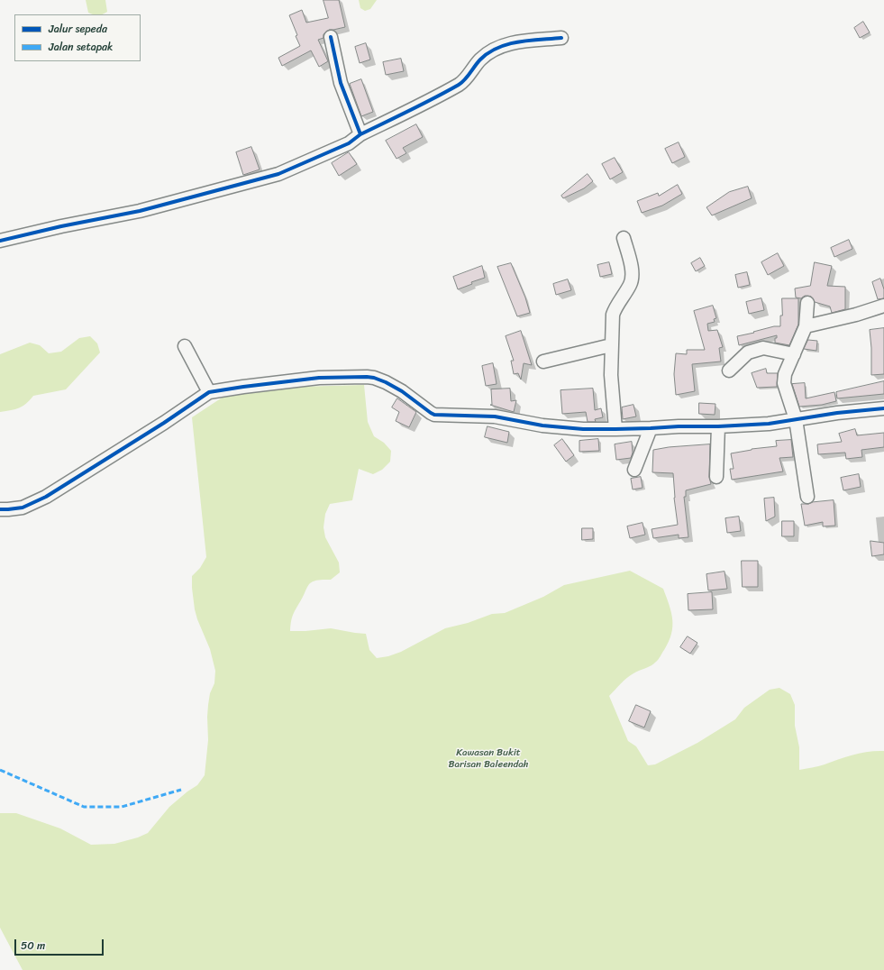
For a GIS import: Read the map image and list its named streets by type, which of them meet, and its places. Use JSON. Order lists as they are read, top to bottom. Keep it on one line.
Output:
{"parks":["Kawasan Bukit Barisan Baleendah"],"legend":["Jalur sepeda","Jalan setapak"],"scale_bar":"50 m"}
